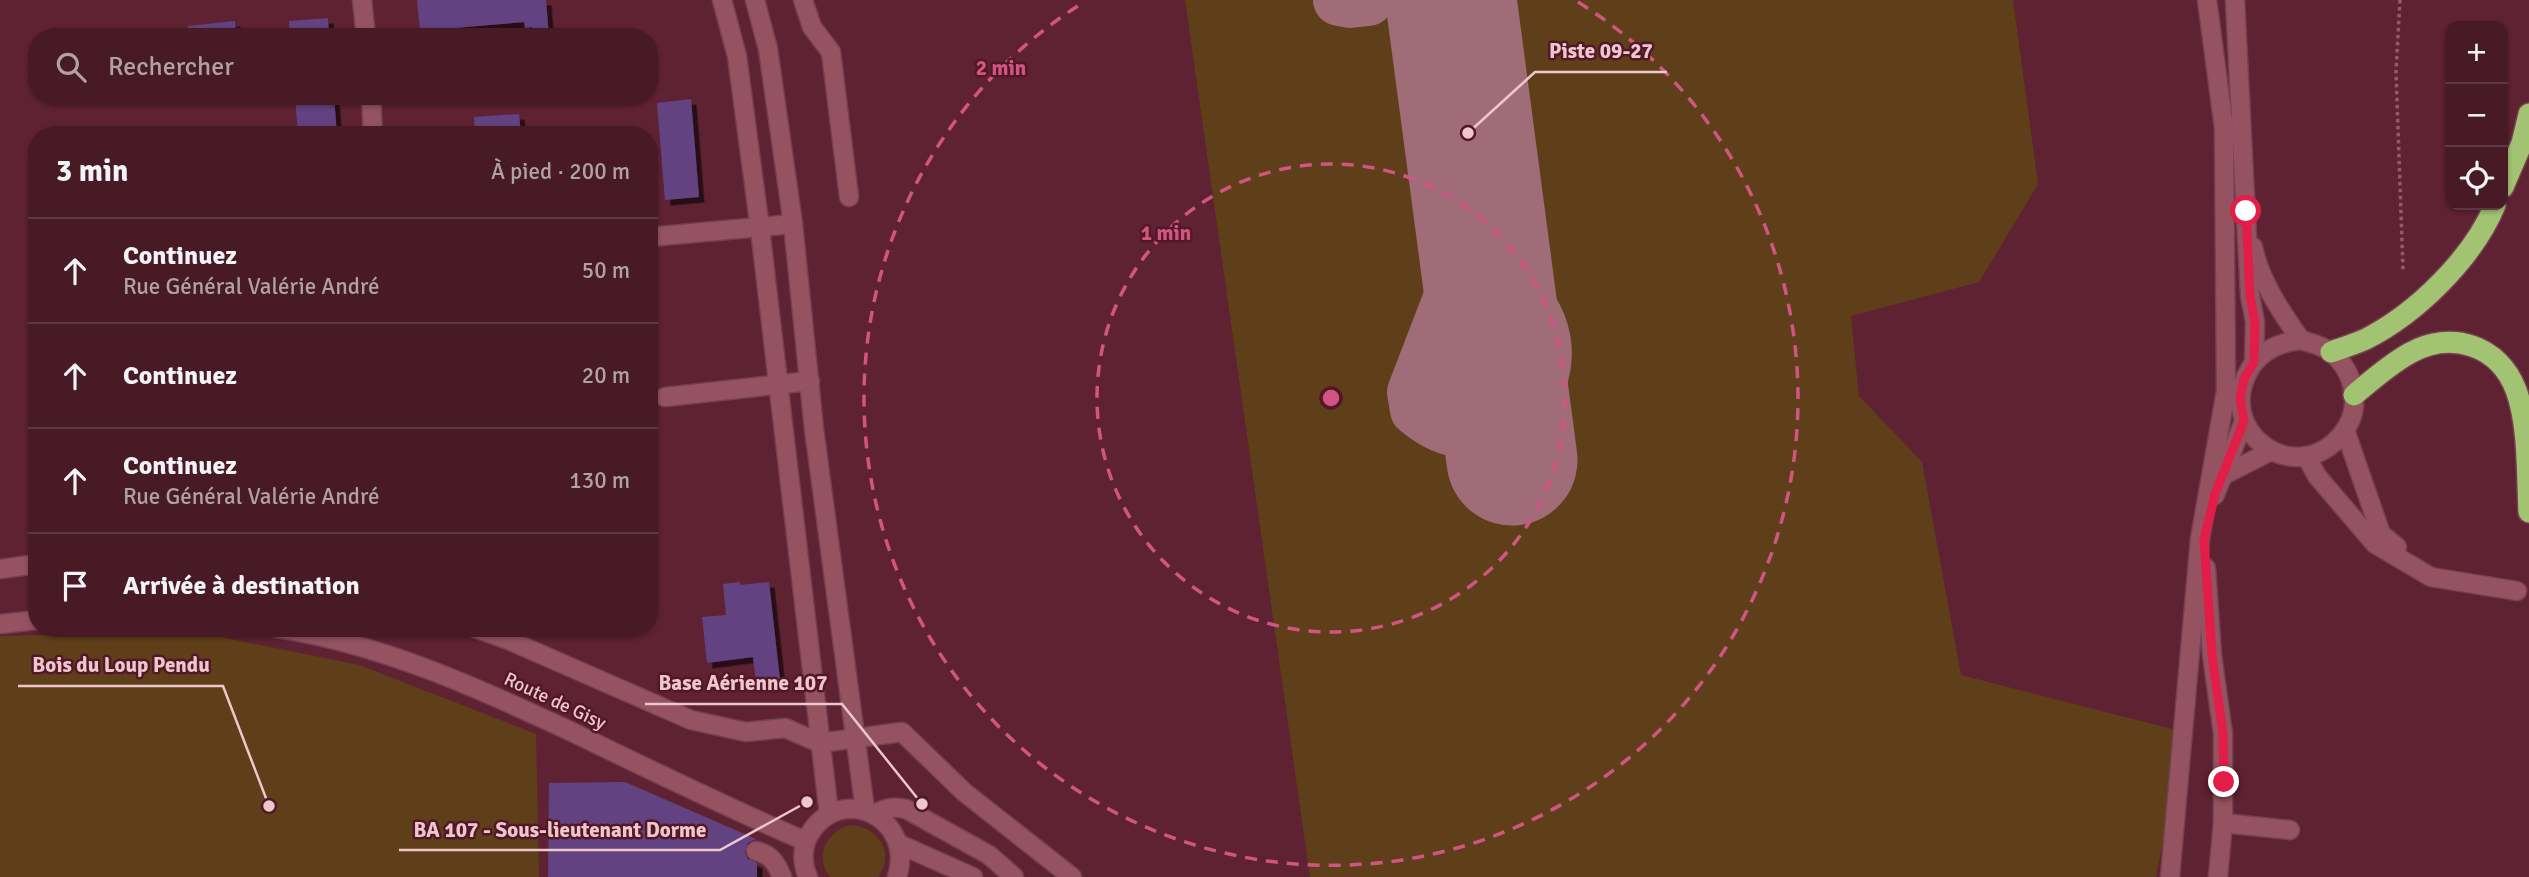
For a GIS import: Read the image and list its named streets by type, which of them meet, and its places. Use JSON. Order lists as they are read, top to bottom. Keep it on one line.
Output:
{"streets":{"street":["Route de Gisy"]},"places":["Piste 09-27","BA 107 - Sous-lieutenant Dorme","Base Aérienne 107","Bois du Loup Pendu"],"page":{"map_buttons":["+","−"],"search":"Rechercher","heading":["3 min","À pied · 200 m"],"list":[["Continuez","Rue Général Valérie André","50 m"],["Continuez","20 m"],["Continuez","Rue Général Valérie André","130 m"],"Arrivée à destination"]},"rings":["2 min","1 min"]}
